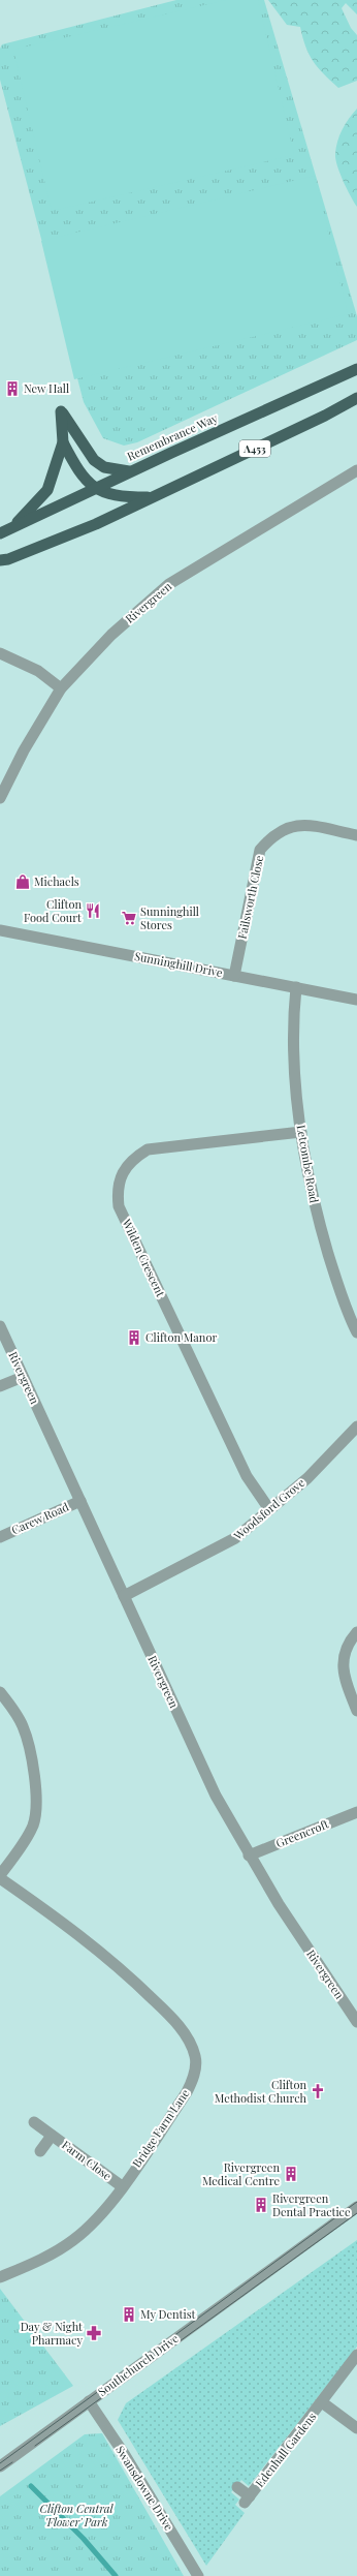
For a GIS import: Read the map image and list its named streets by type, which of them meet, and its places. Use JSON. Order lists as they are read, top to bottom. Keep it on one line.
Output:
{"streets":{"highway":["Remembrance Way","A453"],"street":["Rivergreen","Failsworth Close","Sunninghill Drive","Letcombe Road","Wilden Crescent","Woodsford Grove","Carew Road","Greencroft","Bridge Farm Lane","Farm Close","Southchurch Drive","Edenhall Gardens","Swansdowne Drive"]},"crossings":[["Rivergreen","Woodsford Grove"],["Rivergreen","Carew Road"],["Rivergreen","Greencroft"],["Failsworth Close","Sunninghill Drive"],["Sunninghill Drive","Letcombe Road"],["Letcombe Road","Wilden Crescent"],["Wilden Crescent","Woodsford Grove"],["Bridge Farm Lane","Farm Close"],["Southchurch Drive","Swansdowne Drive"]],"parks":["Clifton Central 'Flower' Park"],"places":{"building":["New Hall","Clifton Manor","Rivergreen Medical Centre","Rivergreen Dental Practice","My Dentist"],"shop":["Michaels"],"restaurant":["Clifton Food Court"],"supermarket":["Sunninghill Stores"],"church":["Clifton Methodist Church"],"pharmacy":["Day & Night Pharmacy"]}}
